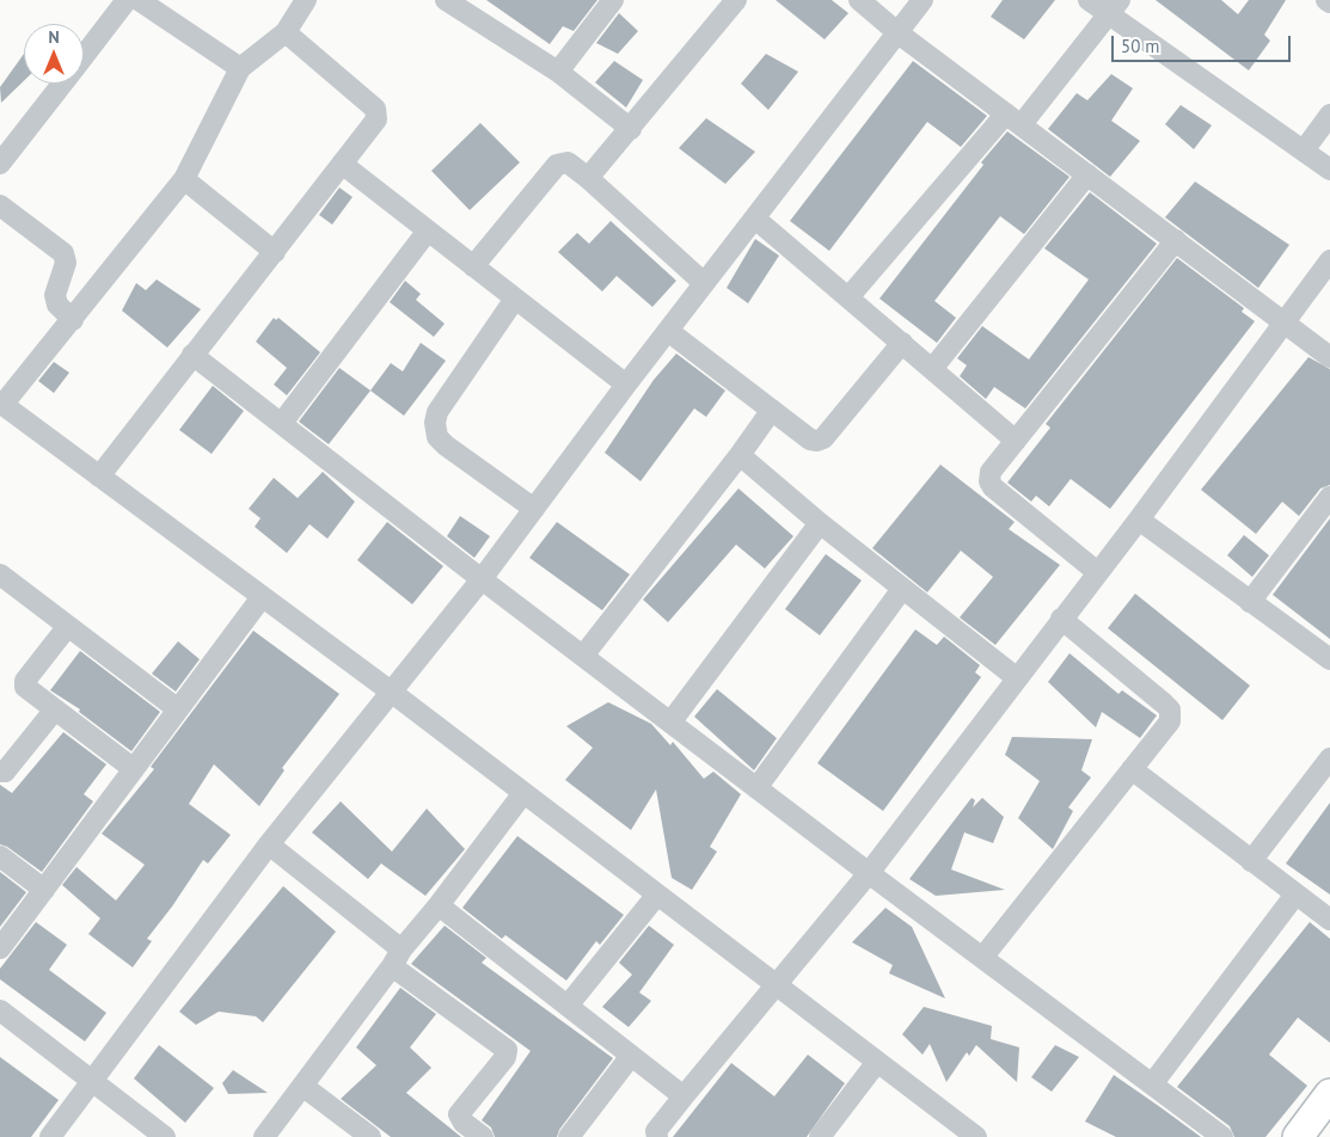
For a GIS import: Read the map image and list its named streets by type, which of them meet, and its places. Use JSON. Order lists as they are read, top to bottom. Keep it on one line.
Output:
{"scale_bar":"50 m","north":"top"}
